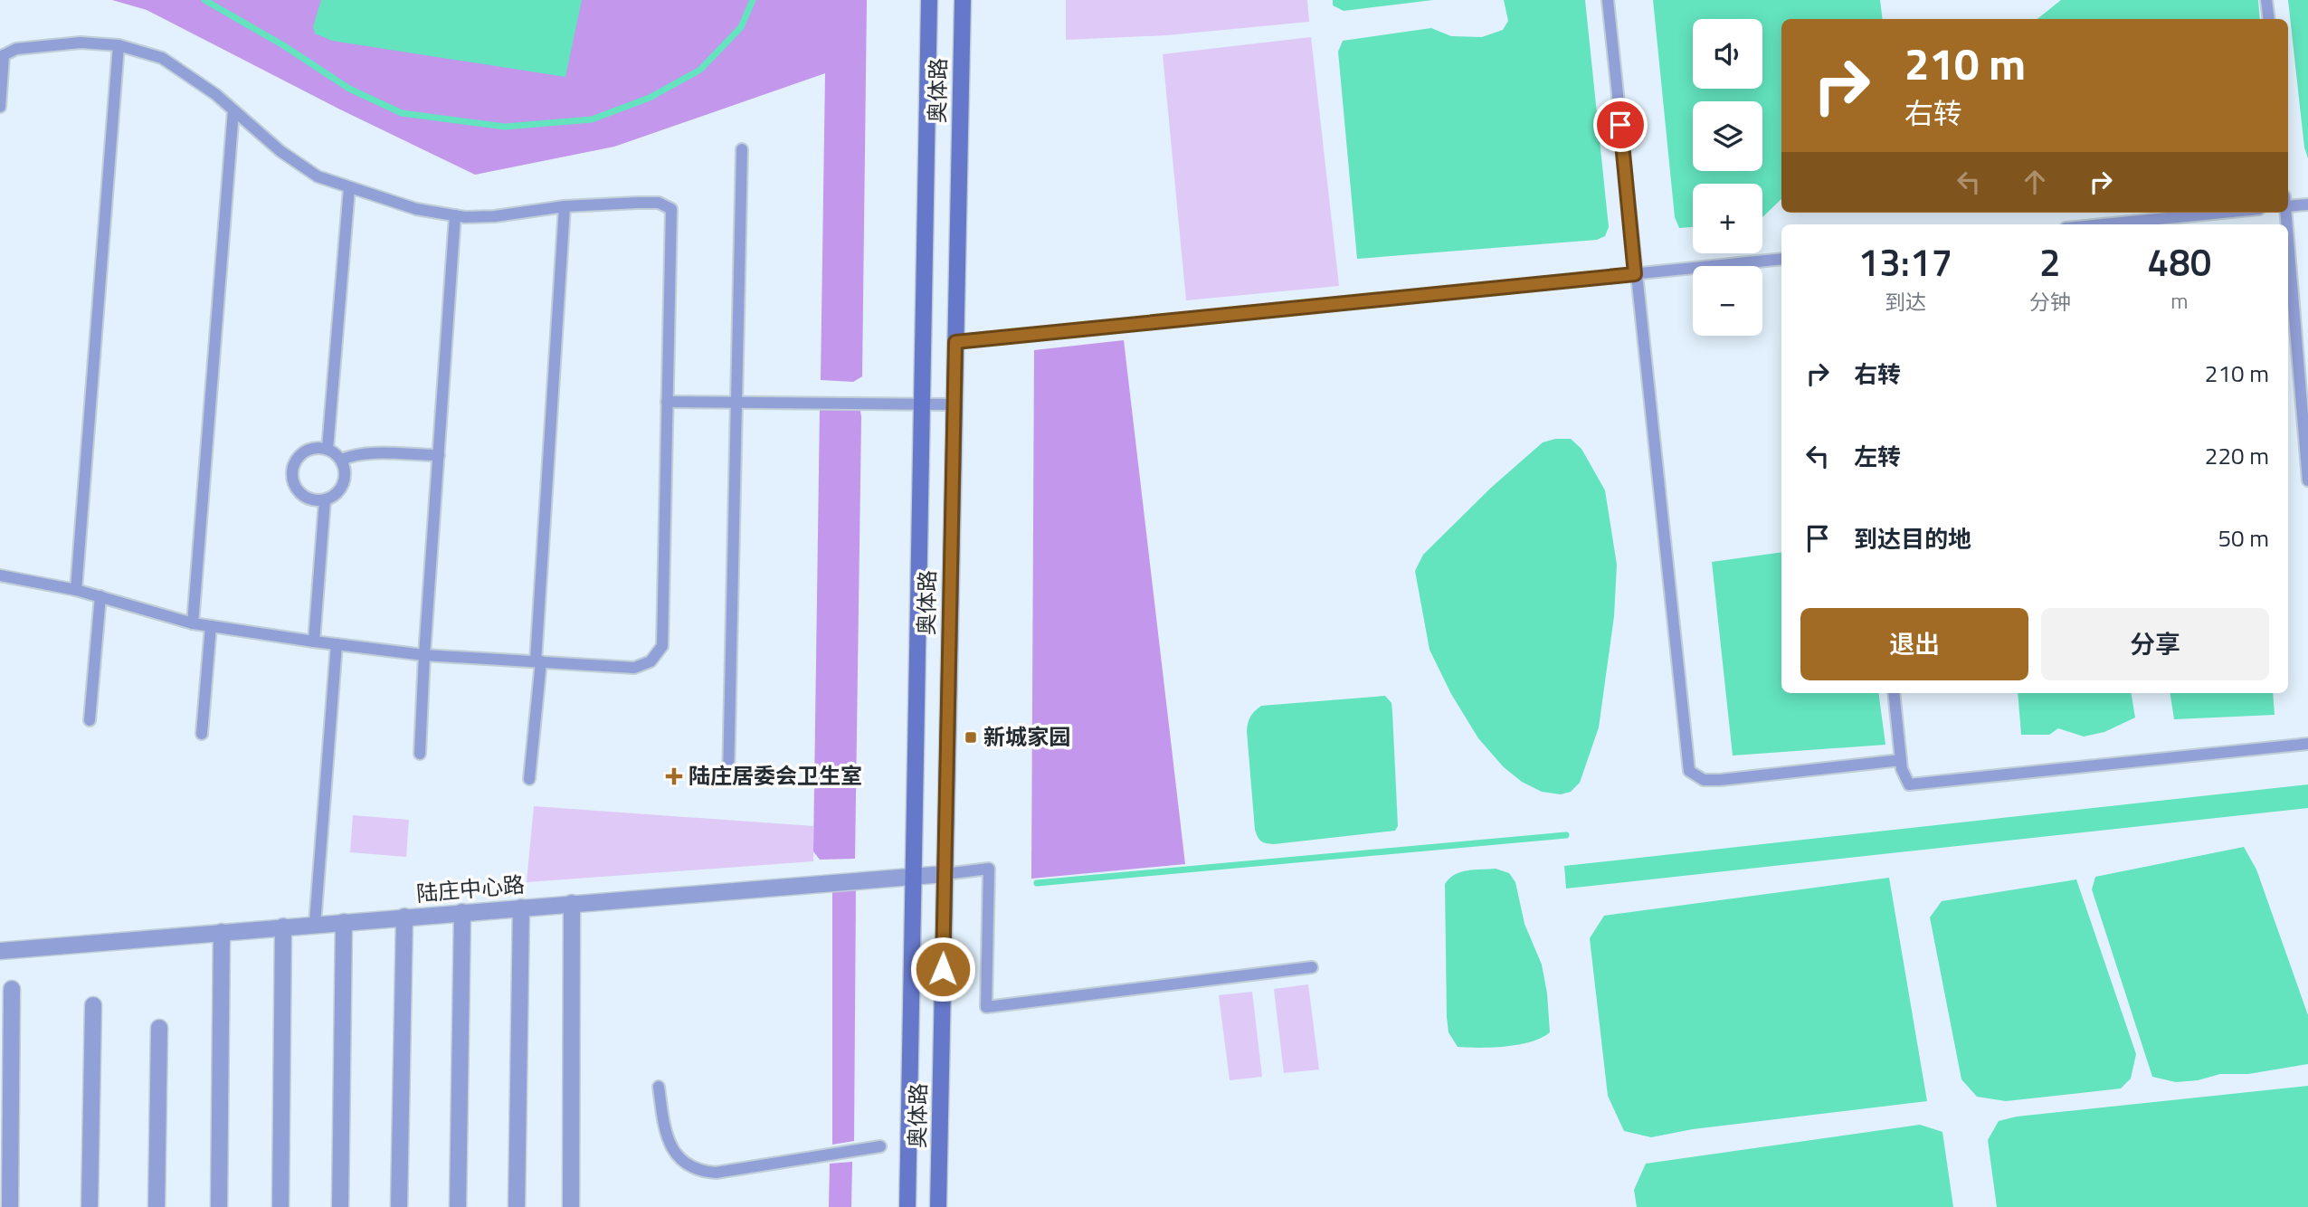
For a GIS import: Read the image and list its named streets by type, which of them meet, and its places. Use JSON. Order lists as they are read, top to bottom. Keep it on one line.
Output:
{"streets":{"main road":["奥体路"],"street":["陆庄中心路"]},"crossings":[["奥体路","陆庄中心路"]],"places":{"transit":["新城家园"],"health":["陆庄居委会卫生室"]},"page":{"map_buttons":["+","−"],"turn":["210 m","右转"],"eta":["13:17","到达","2","分钟","480","m"],"list":[{"name":"右转","value":"210 m"},{"name":"左转","value":"220 m"},{"name":"到达目的地","value":"50 m"}],"buttons":["退出","分享"]}}
